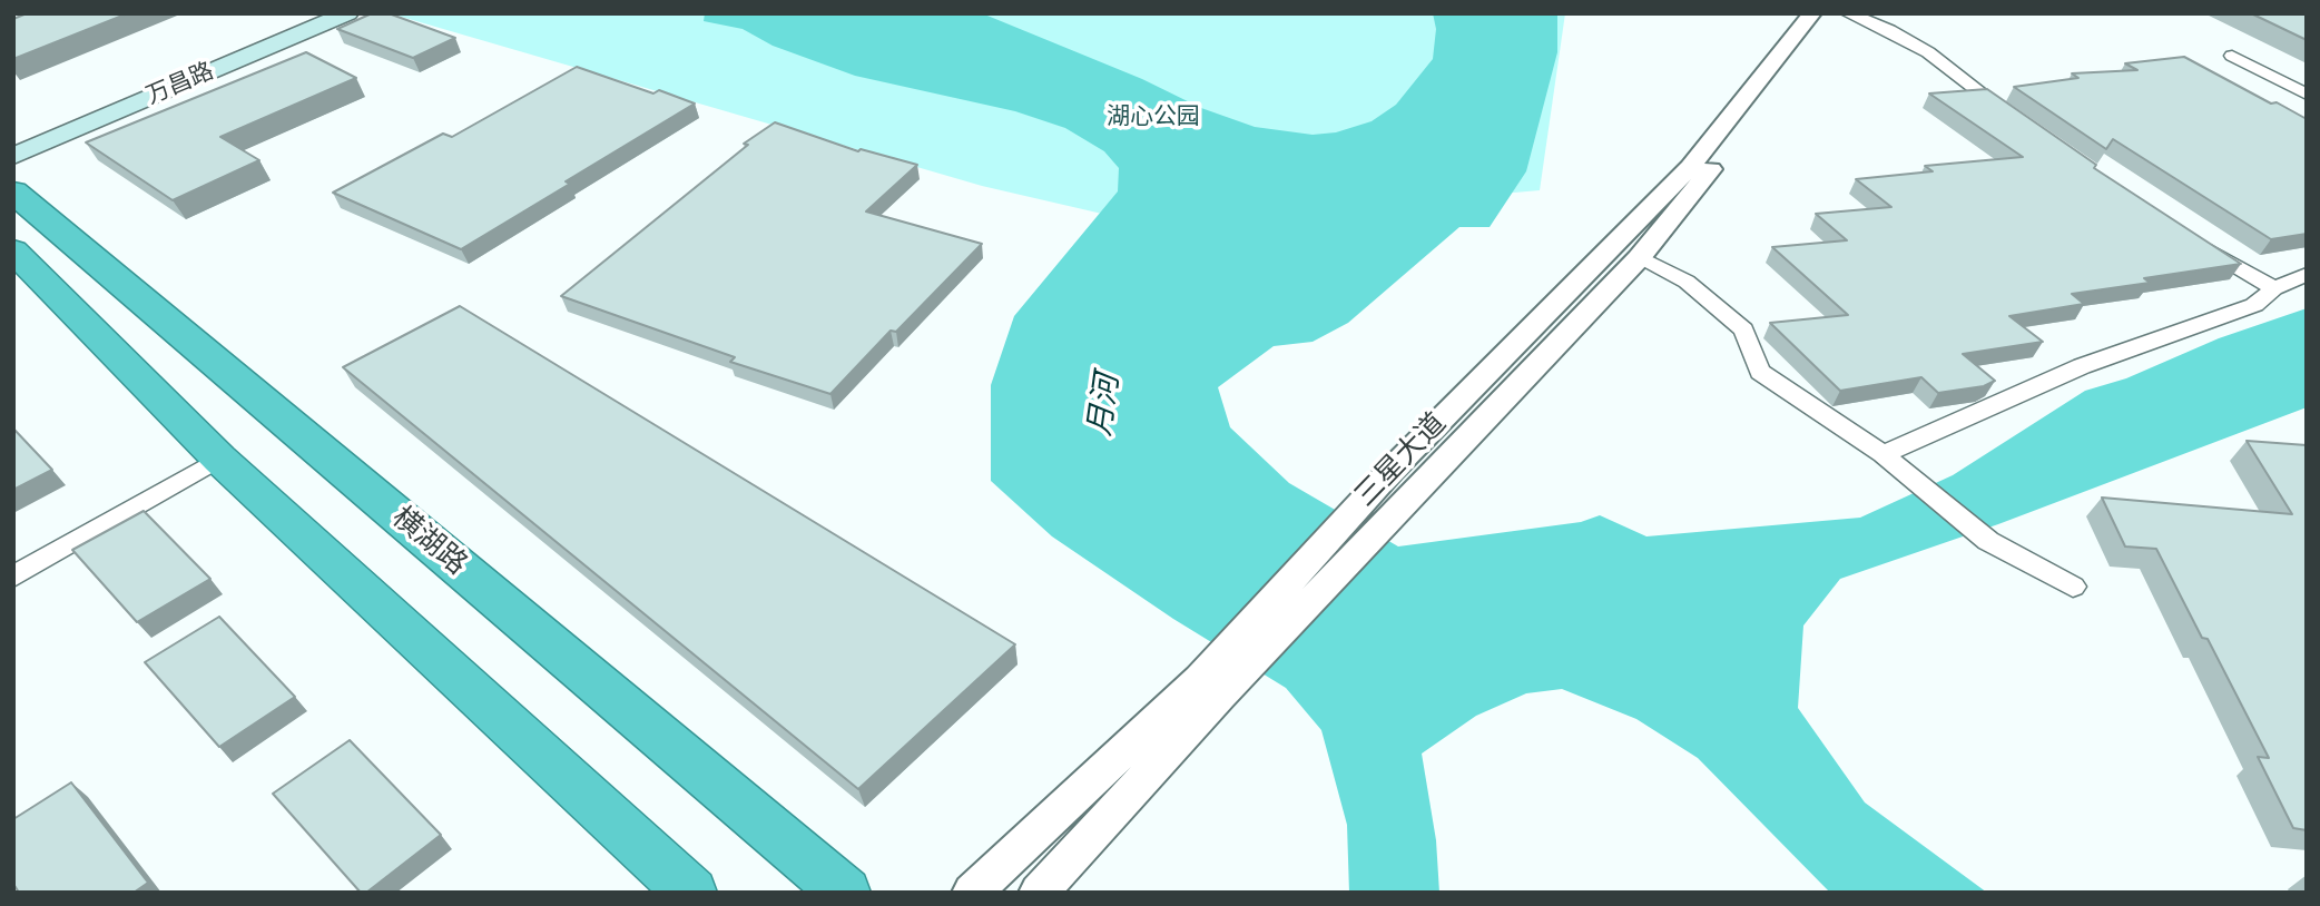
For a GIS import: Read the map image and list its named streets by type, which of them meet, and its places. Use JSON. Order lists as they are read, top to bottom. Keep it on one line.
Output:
{"streets":{"highway":["横湖路"],"main road":["万昌路"],"street":["三星大道"]},"water":["月河"],"parks":["湖心公园"]}
